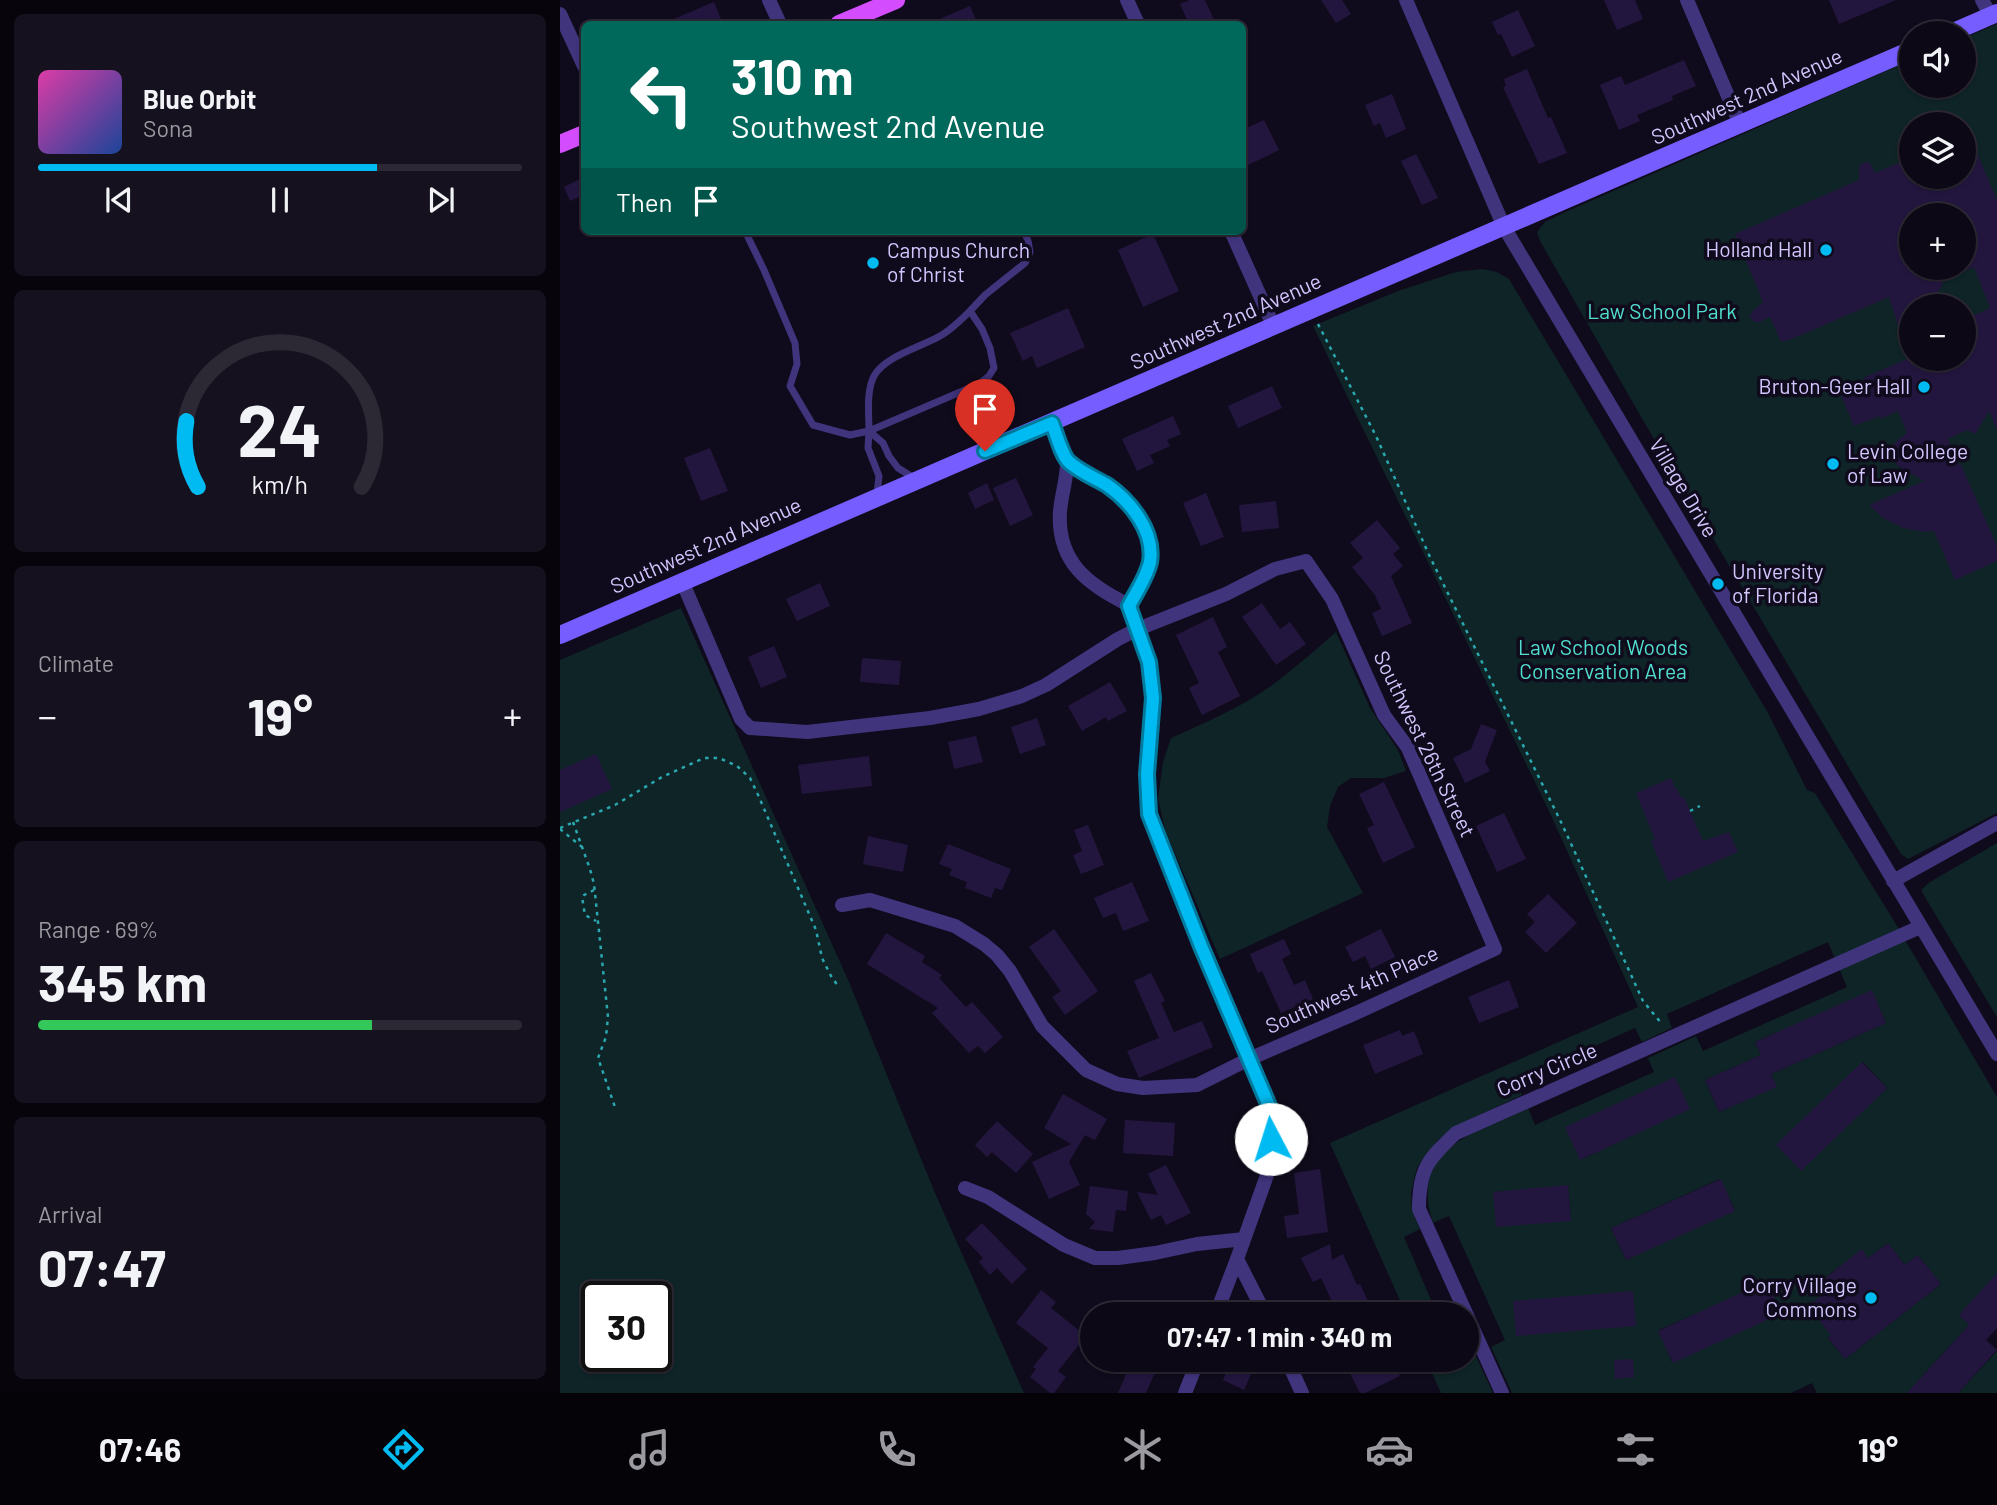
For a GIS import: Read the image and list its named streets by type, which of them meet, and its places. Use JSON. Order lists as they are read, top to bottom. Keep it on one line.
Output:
{"streets":{"main road":["Southwest 2nd Avenue"],"street":["Village Drive","Southwest 26th Street","Southwest 4th Place","Corry Circle"]},"crossings":[["Southwest 2nd Avenue","Village Drive"],["Village Drive","Corry Circle"],["Southwest 26th Street","Southwest 4th Place"]],"parks":["Law School Park","Law School Woods Conservation Area"],"places":["Holland Hall","Campus Church of Christ","Bruton-Geer Hall","Levin College of Law","University of Florida","Corry Village Commons"],"page":{"map_buttons":["+","−"],"turn":["310 m","Southwest 2nd Avenue"],"song":["Blue Orbit","Sona"],"then":"Then","tile":["Climate",["Range · 69%","345 km"],["Arrival","07:47"]],"heat":["−","19°","+"],"limit":"30","trip":"07:47 · 1 min · 340 m","tabs":["07:46","19°"],"gauge":["24","km/h"]}}
